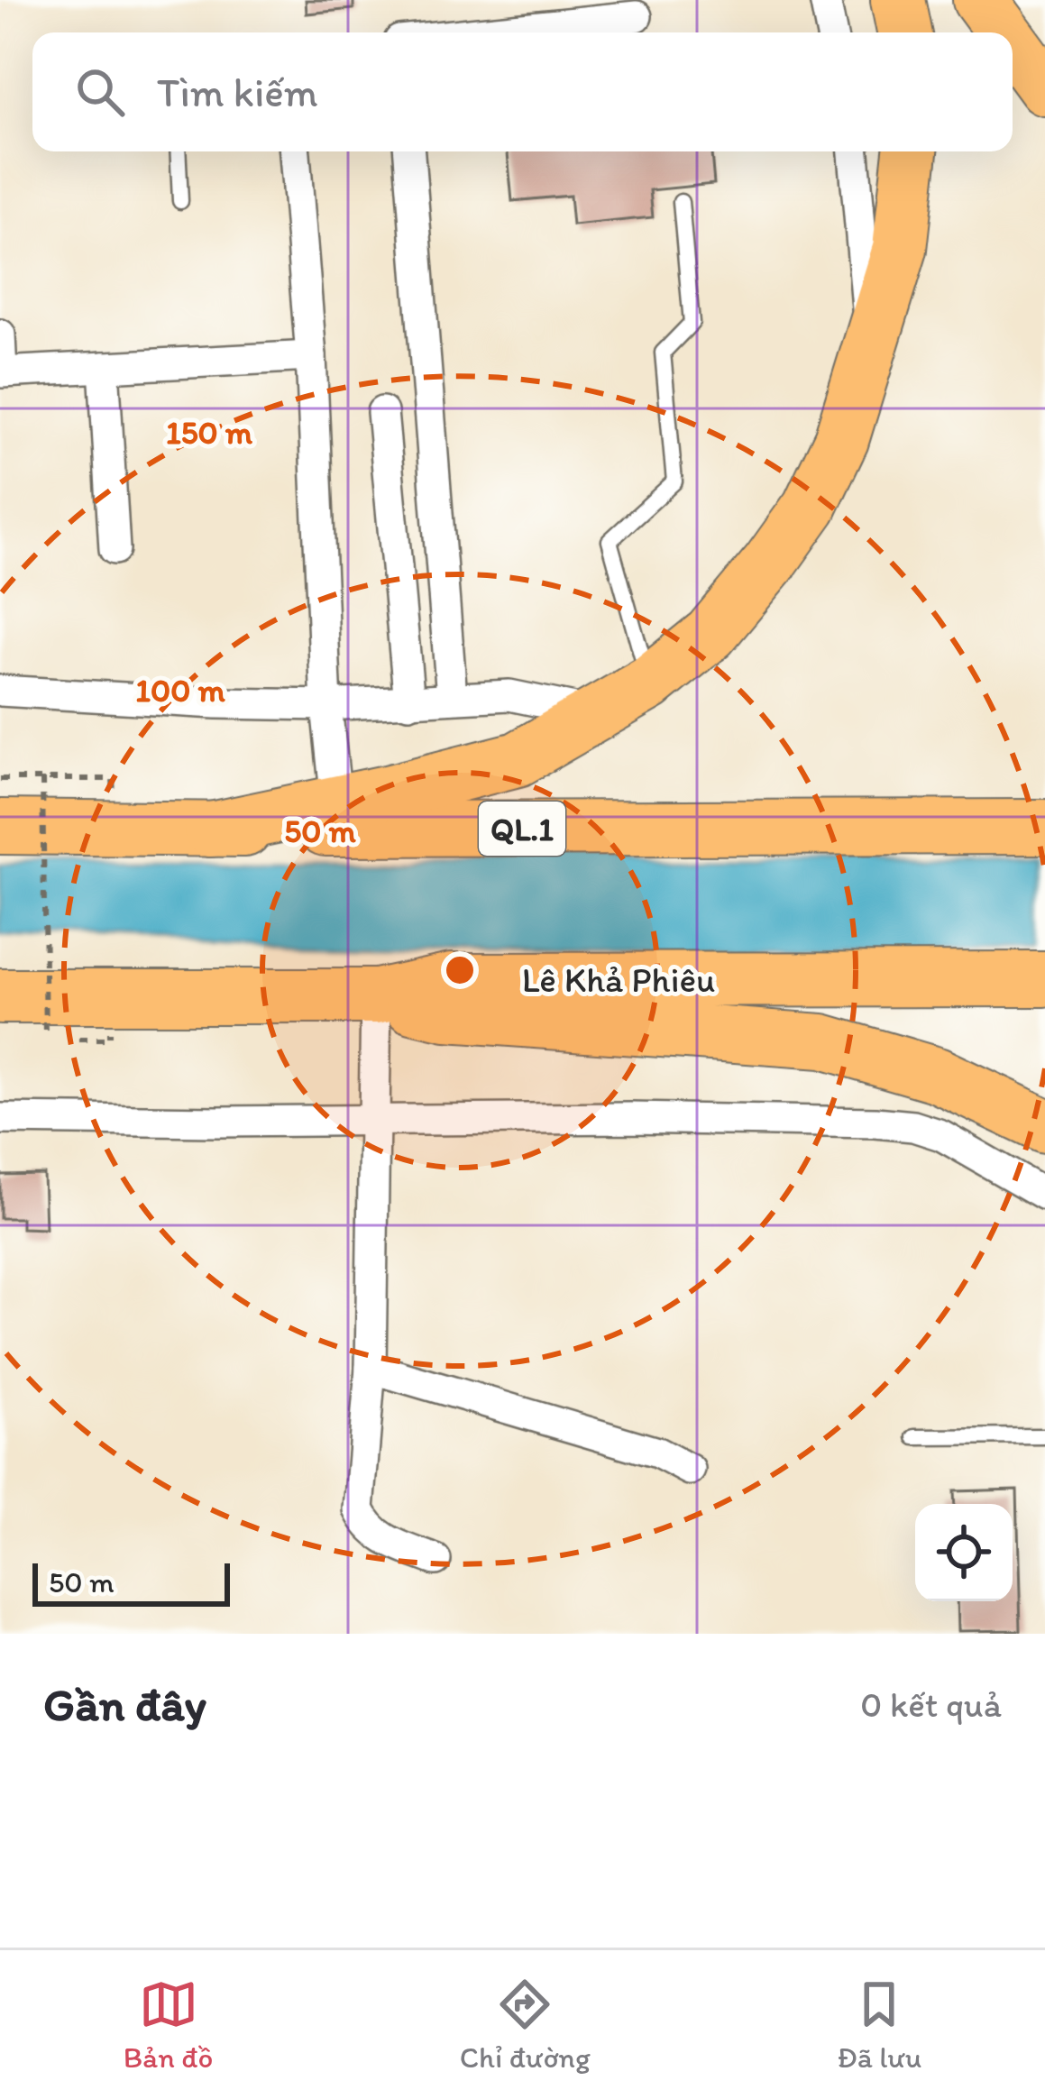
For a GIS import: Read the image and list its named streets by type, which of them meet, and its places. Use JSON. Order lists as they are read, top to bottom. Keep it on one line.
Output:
{"streets":{"highway":["QL.1","Lê Khả Phiêu"]},"scale_bar":"50 m","page":{"search":"Tìm kiếm","scale":"50 m","heading":["Gần đây","0 kết quả"],"nav":["Bản đồ","Chỉ đường","Đã lưu"]},"rings":["150 m","100 m","50 m"]}
